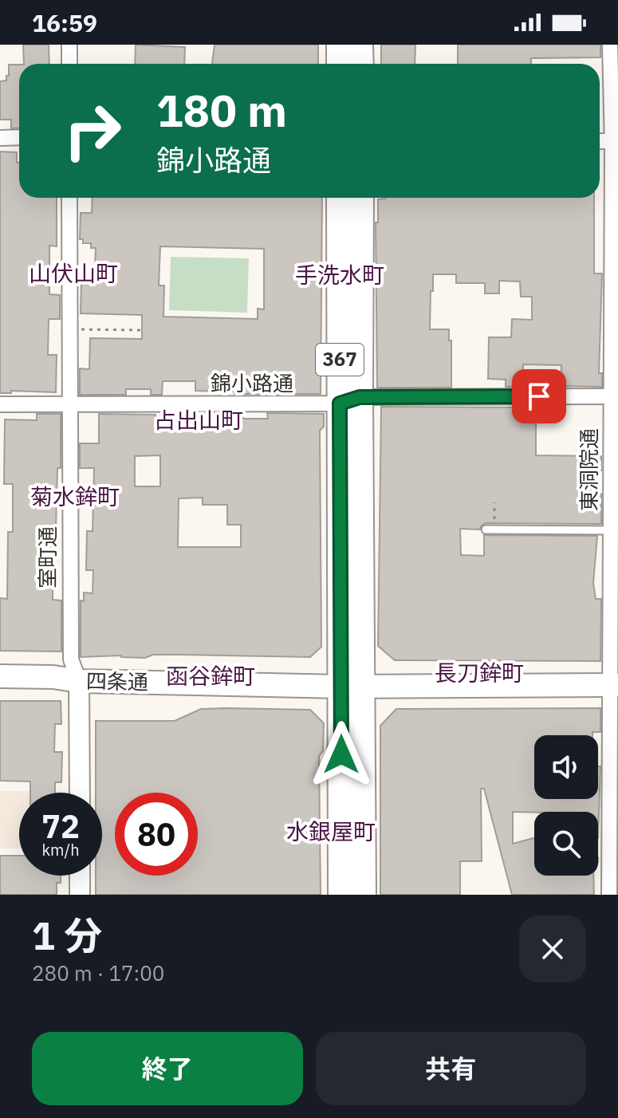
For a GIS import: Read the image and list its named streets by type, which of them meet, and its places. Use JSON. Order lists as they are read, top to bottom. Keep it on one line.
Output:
{"streets":{"highway":["367"],"main road":["四条通"],"street":["錦小路通","東洞院通","室町通"]},"crossings":[["367","錦小路通"],["367","四条通"],["錦小路通","東洞院通"],["錦小路通","室町通"],["東洞院通","四条通"],["室町通","四条通"]],"districts":["山伏山町","手洗水町","占出山町","菊水鉾町","長刀鉾町","函谷鉾町","水銀屋町"],"page":{"status":"16:59","turn":["180 m","錦小路通"],"speed":"72 km/h","limit":"80","heading":["1 分","280 m · 17:00"],"buttons":["終了","共有"]}}
